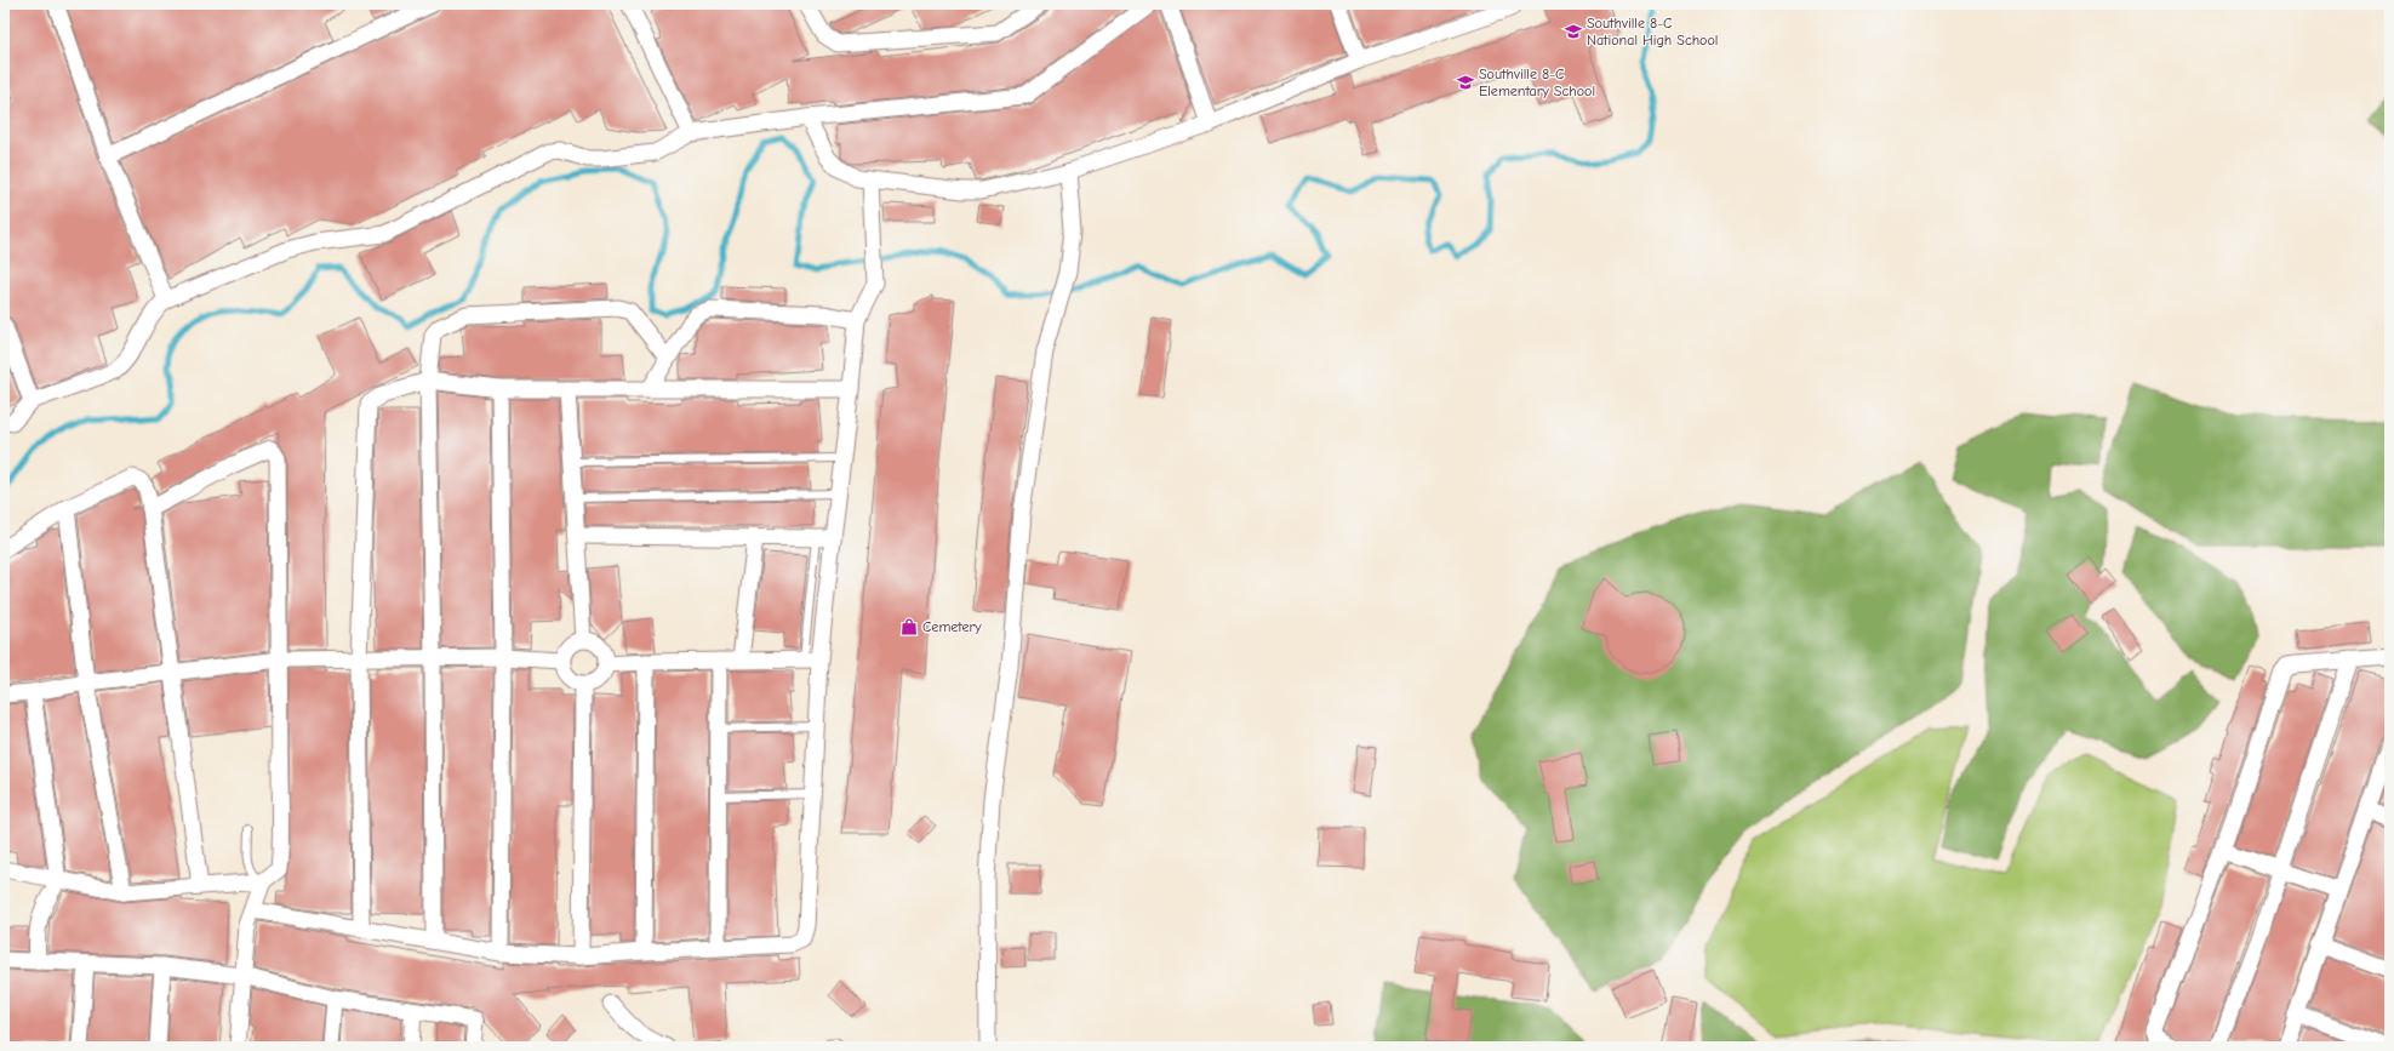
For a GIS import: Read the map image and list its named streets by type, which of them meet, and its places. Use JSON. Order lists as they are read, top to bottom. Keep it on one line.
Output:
{"places":{"school or university":["Southville 8-C National High School","Southville 8-C Elementary School"],"shop":["Cemetery"]}}
